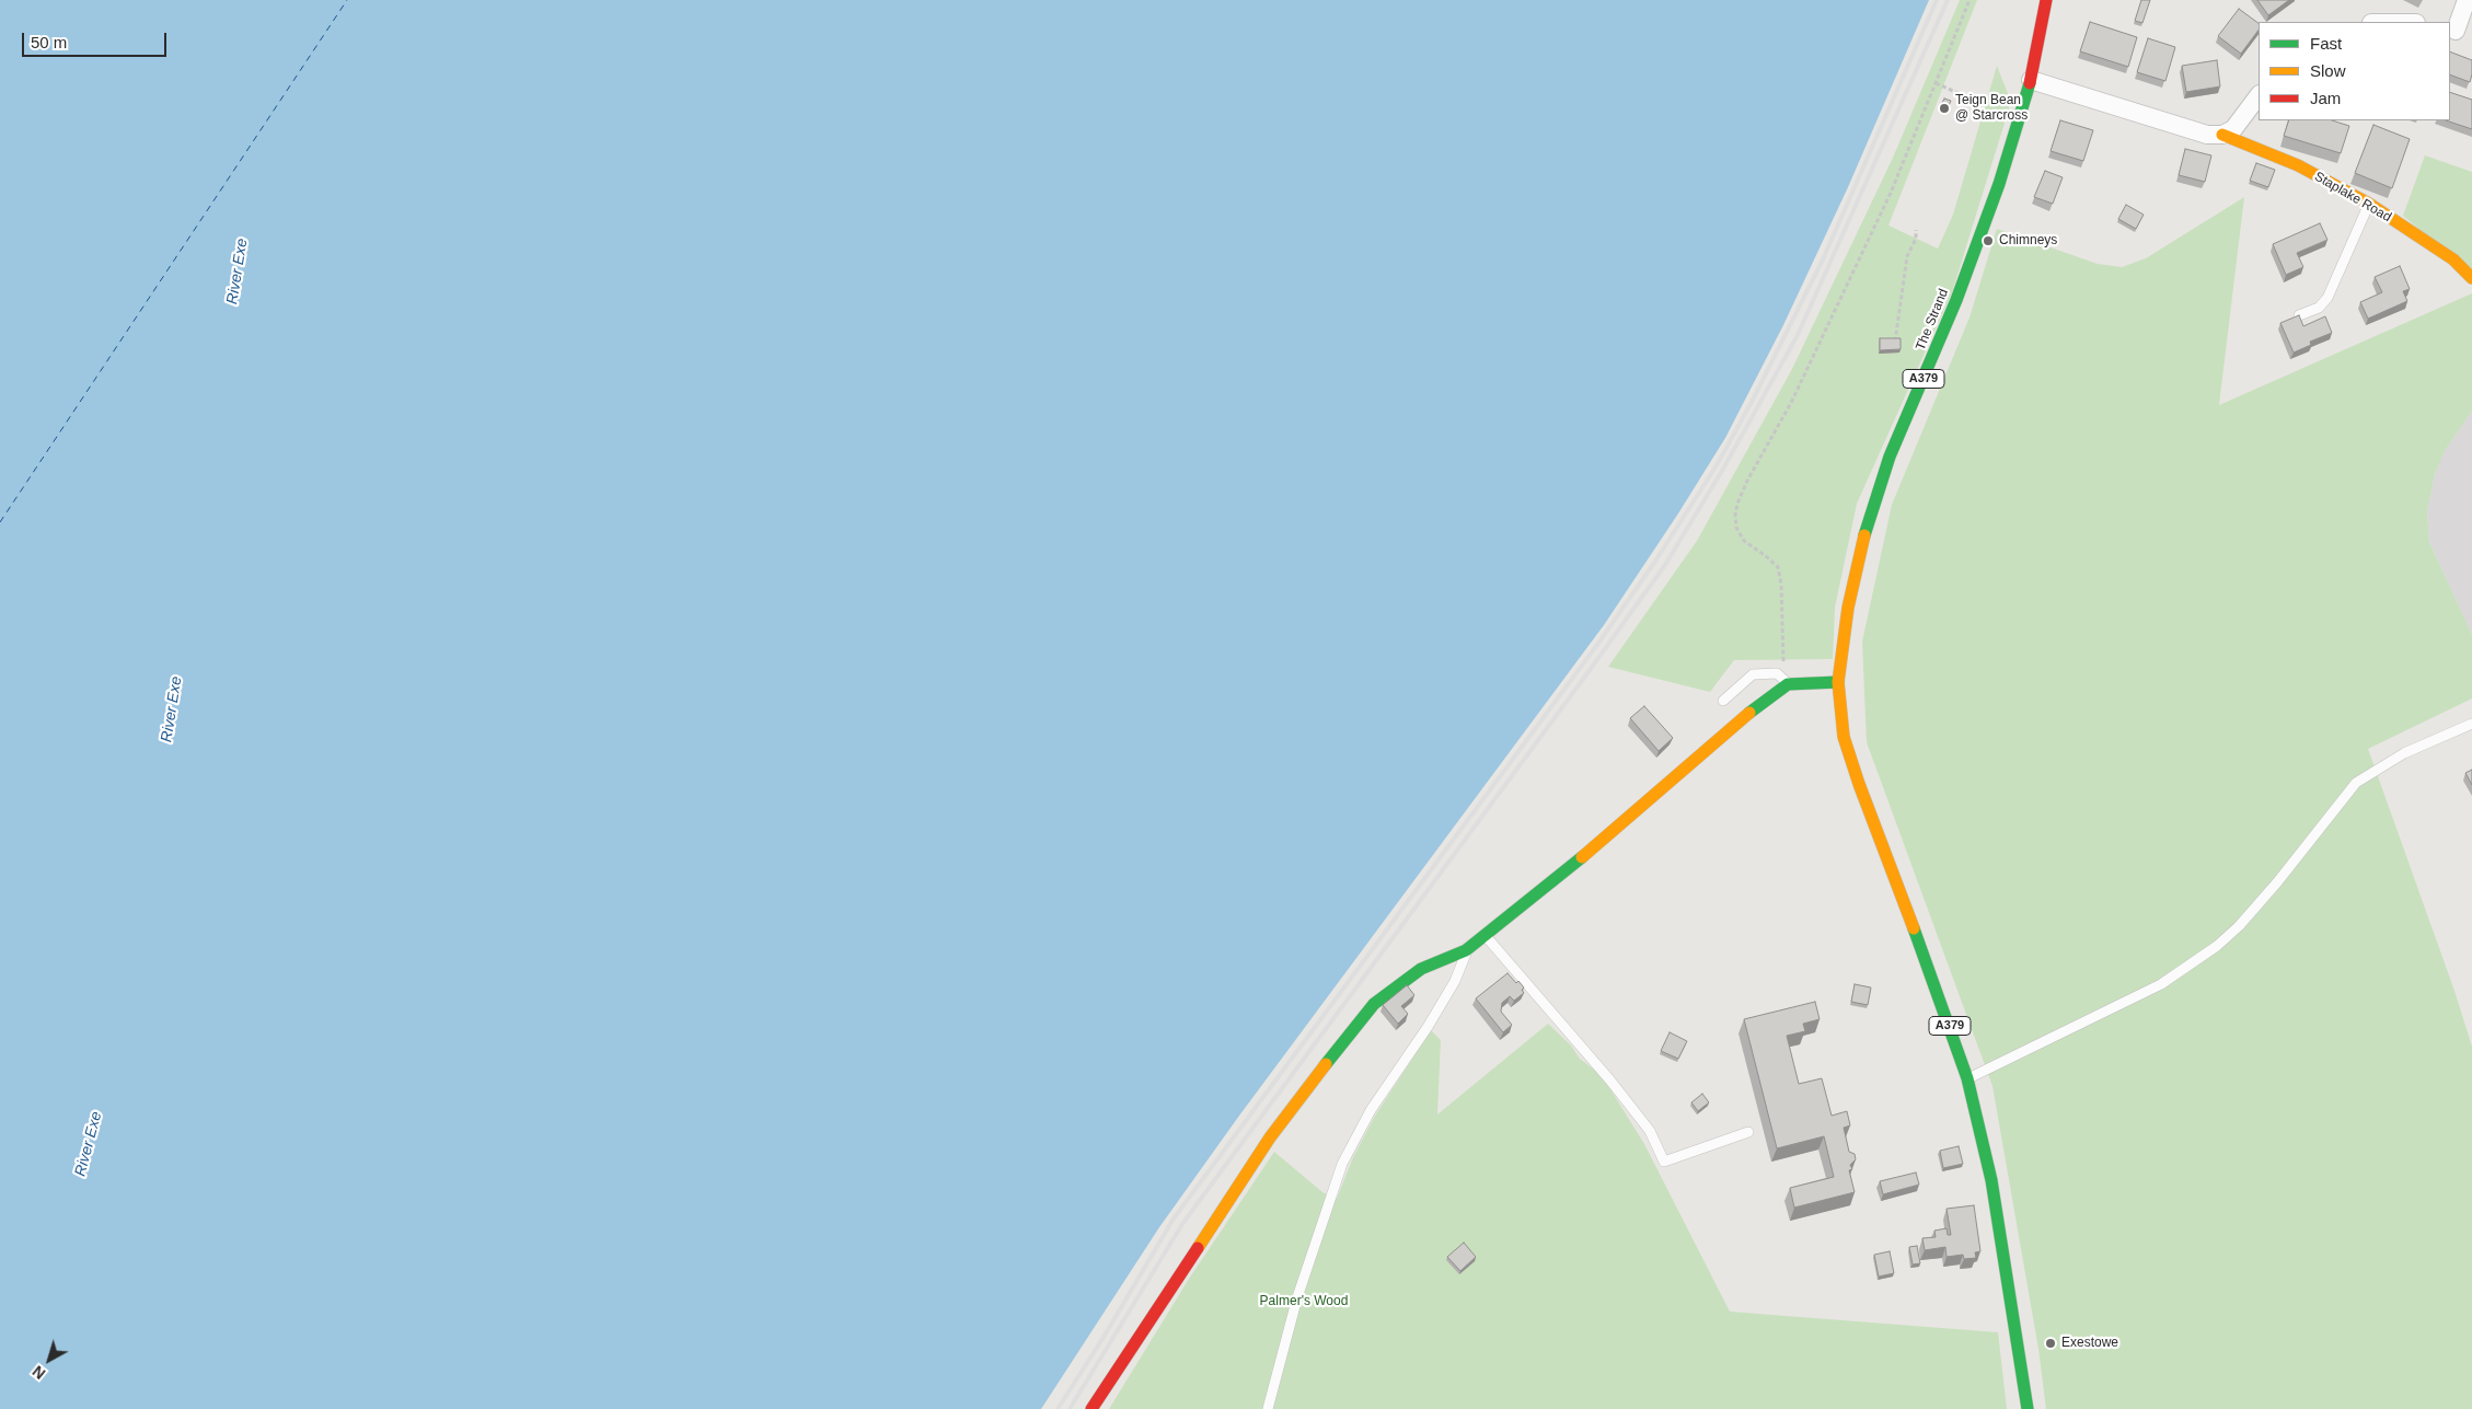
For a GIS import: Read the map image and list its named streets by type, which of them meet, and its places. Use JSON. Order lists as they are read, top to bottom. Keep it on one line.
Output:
{"streets":{"main road":["Staplake Road","The Strand","A379"]},"crossings":[["Staplake Road","The Strand"],["The Strand","A379"]],"water":["River Exe"],"parks":["Palmer's Wood"],"places":["Teign Bean @ Starcross","Chimneys","Exestowe"],"legend":["Fast","Slow","Jam"],"scale_bar":"50 m","north":"bottom left"}
